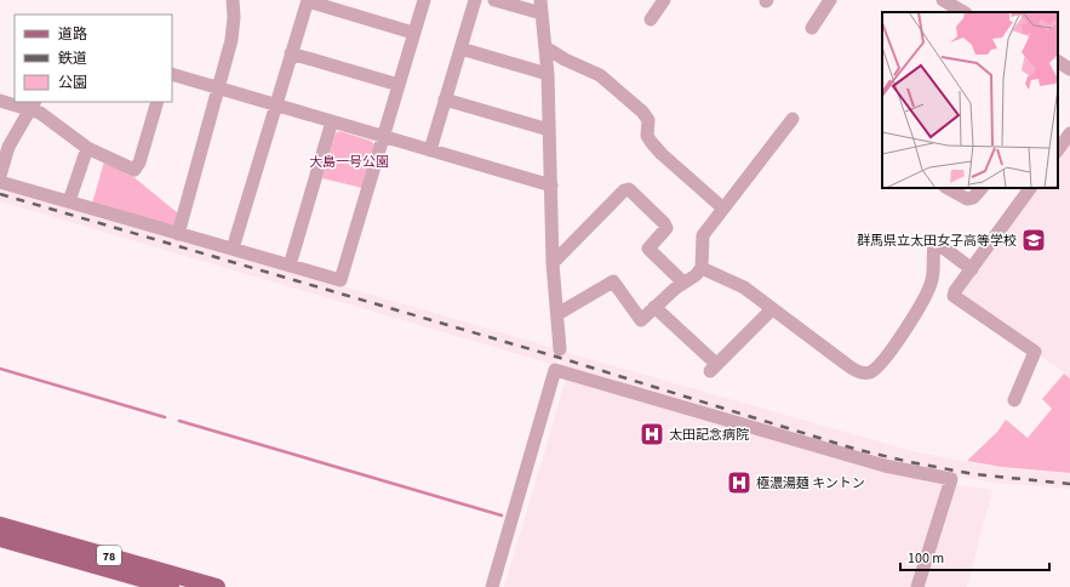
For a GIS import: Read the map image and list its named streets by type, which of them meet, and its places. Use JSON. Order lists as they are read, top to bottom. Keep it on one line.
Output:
{"streets":{"main road":["78"]},"parks":["大島一号公園"],"places":{"school or university":["群馬県立太田女子高等学校"],"hospital":["太田記念病院","極濃湯麺 キントン"]},"legend":["道路","鉄道","公園"],"scale_bar":"100 m"}
